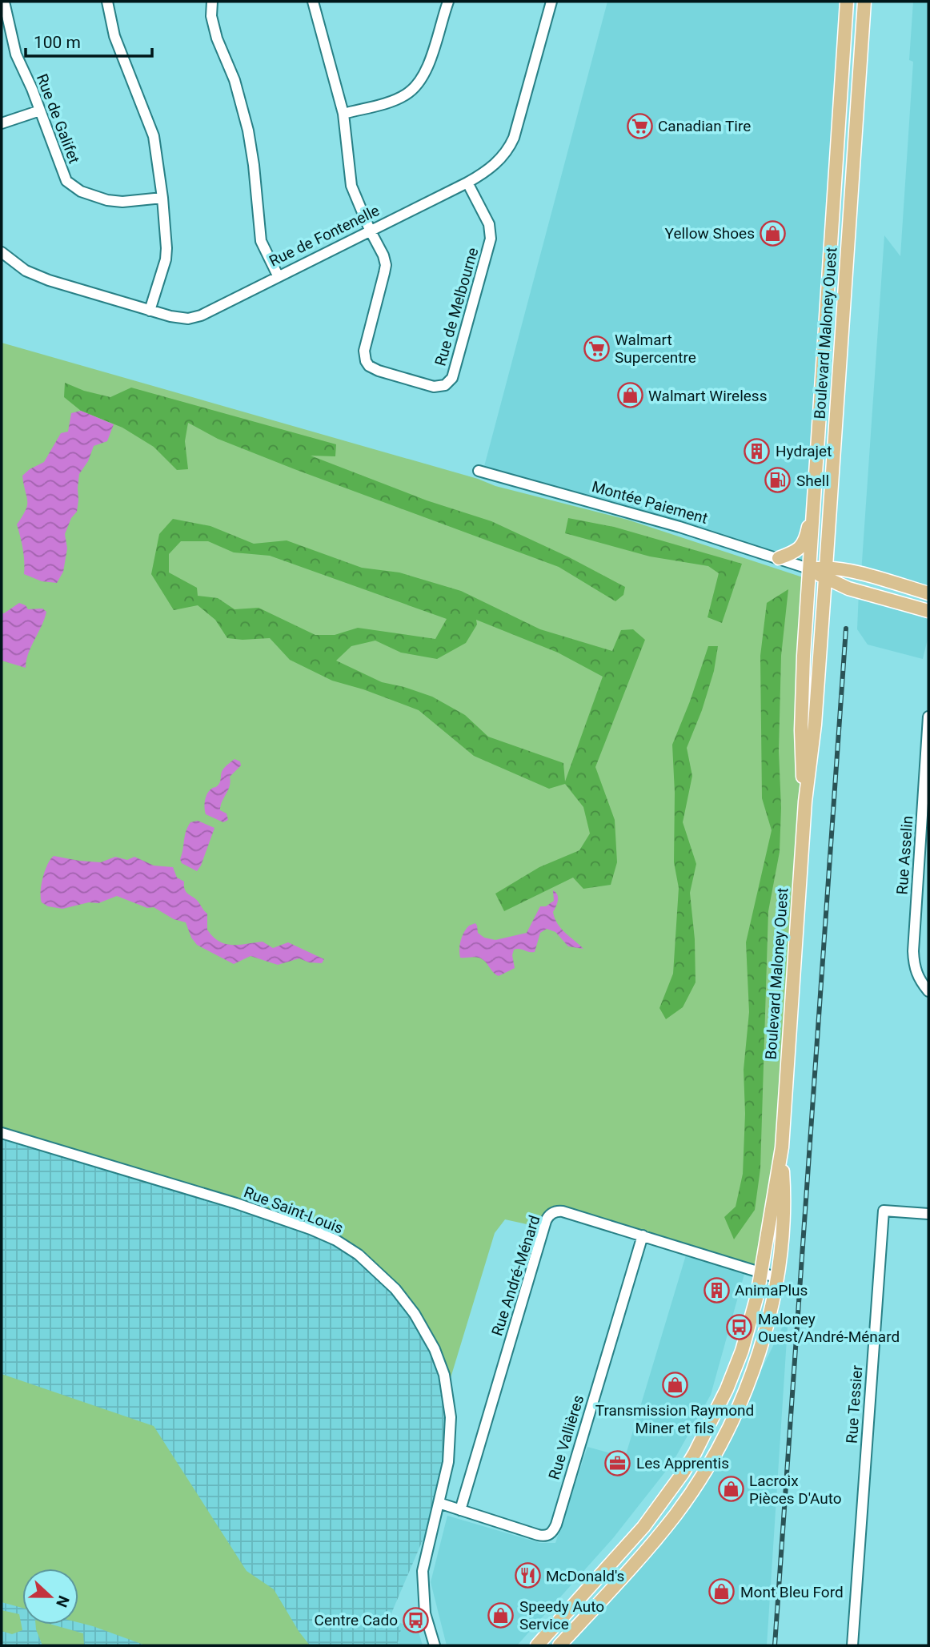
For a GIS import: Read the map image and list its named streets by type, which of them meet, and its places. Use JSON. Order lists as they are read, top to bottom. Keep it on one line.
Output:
{"streets":{"main road":["Boulevard Maloney Ouest","Montée Paiement"],"street":["Rue de Galifet","Rue de Fontenelle","Rue de Melbourne","Rue Asselin","Rue Saint-Louis","Rue André-Ménard","Rue Tessier","Rue Vallières"]},"crossings":[["Rue de Fontenelle","Rue de Melbourne"],["Boulevard Maloney Ouest","Montée Paiement"],["Boulevard Maloney Ouest","Rue André-Ménard"],["Rue Saint-Louis","Rue Vallières"],["Rue André-Ménard","Rue Vallières"]],"places":{"supermarket":["Canadian Tire","Walmart Supercentre"],"shop":["Yellow Shoes","Walmart Wireless","Transmission Raymond Miner et fils","Lacroix Pièces D'Auto","Mont Bleu Ford","Speedy Auto Service"],"building":["Hydrajet","AnimaPlus"],"fuel station":["Shell"],"bus stop":["Maloney Ouest/André-Ménard","Centre Cado"],"office":["Les Apprentis"],"restaurant":["McDonald's"]},"scale_bar":"100 m","north":"right"}
